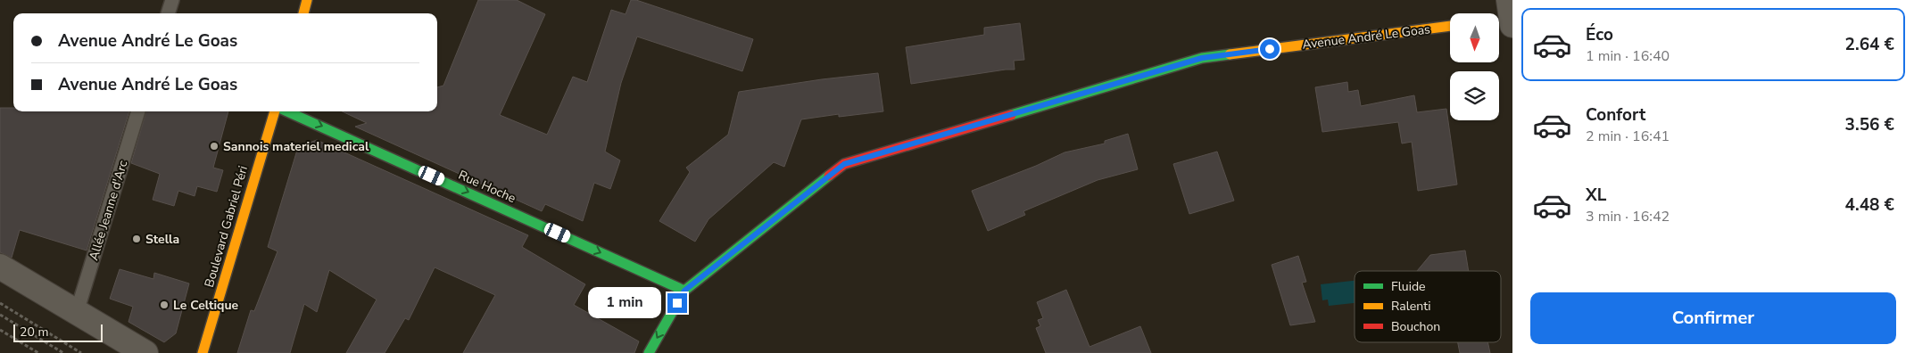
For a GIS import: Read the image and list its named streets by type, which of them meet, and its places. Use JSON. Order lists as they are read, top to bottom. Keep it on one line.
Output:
{"streets":{"street":["Avenue André Le Goas","Rue Hoche","Boulevard Gabriel Péri"],"lane":["Allée Jeanne d'Arc"]},"crossings":[["Avenue André Le Goas","Rue Hoche"]],"one_way":["Rue Hoche"],"places":["Sannois materiel medical","Stella","Le Celtique"],"legend":["Fluide","Ralenti","Bouchon"],"scale_bar":"20 m","north":"bottom","page":{"list":[{"name":"Éco","note":"1 min · 16:40","value":"2.64 €"},{"name":"Confort","note":"2 min · 16:41","value":"3.56 €"},{"name":"XL","note":"3 min · 16:42","value":"4.48 €"}],"banner":["Avenue André Le Goas","Avenue André Le Goas"],"buttons":"Confirmer","bubble":"1 min","scale":"20 m"}}
